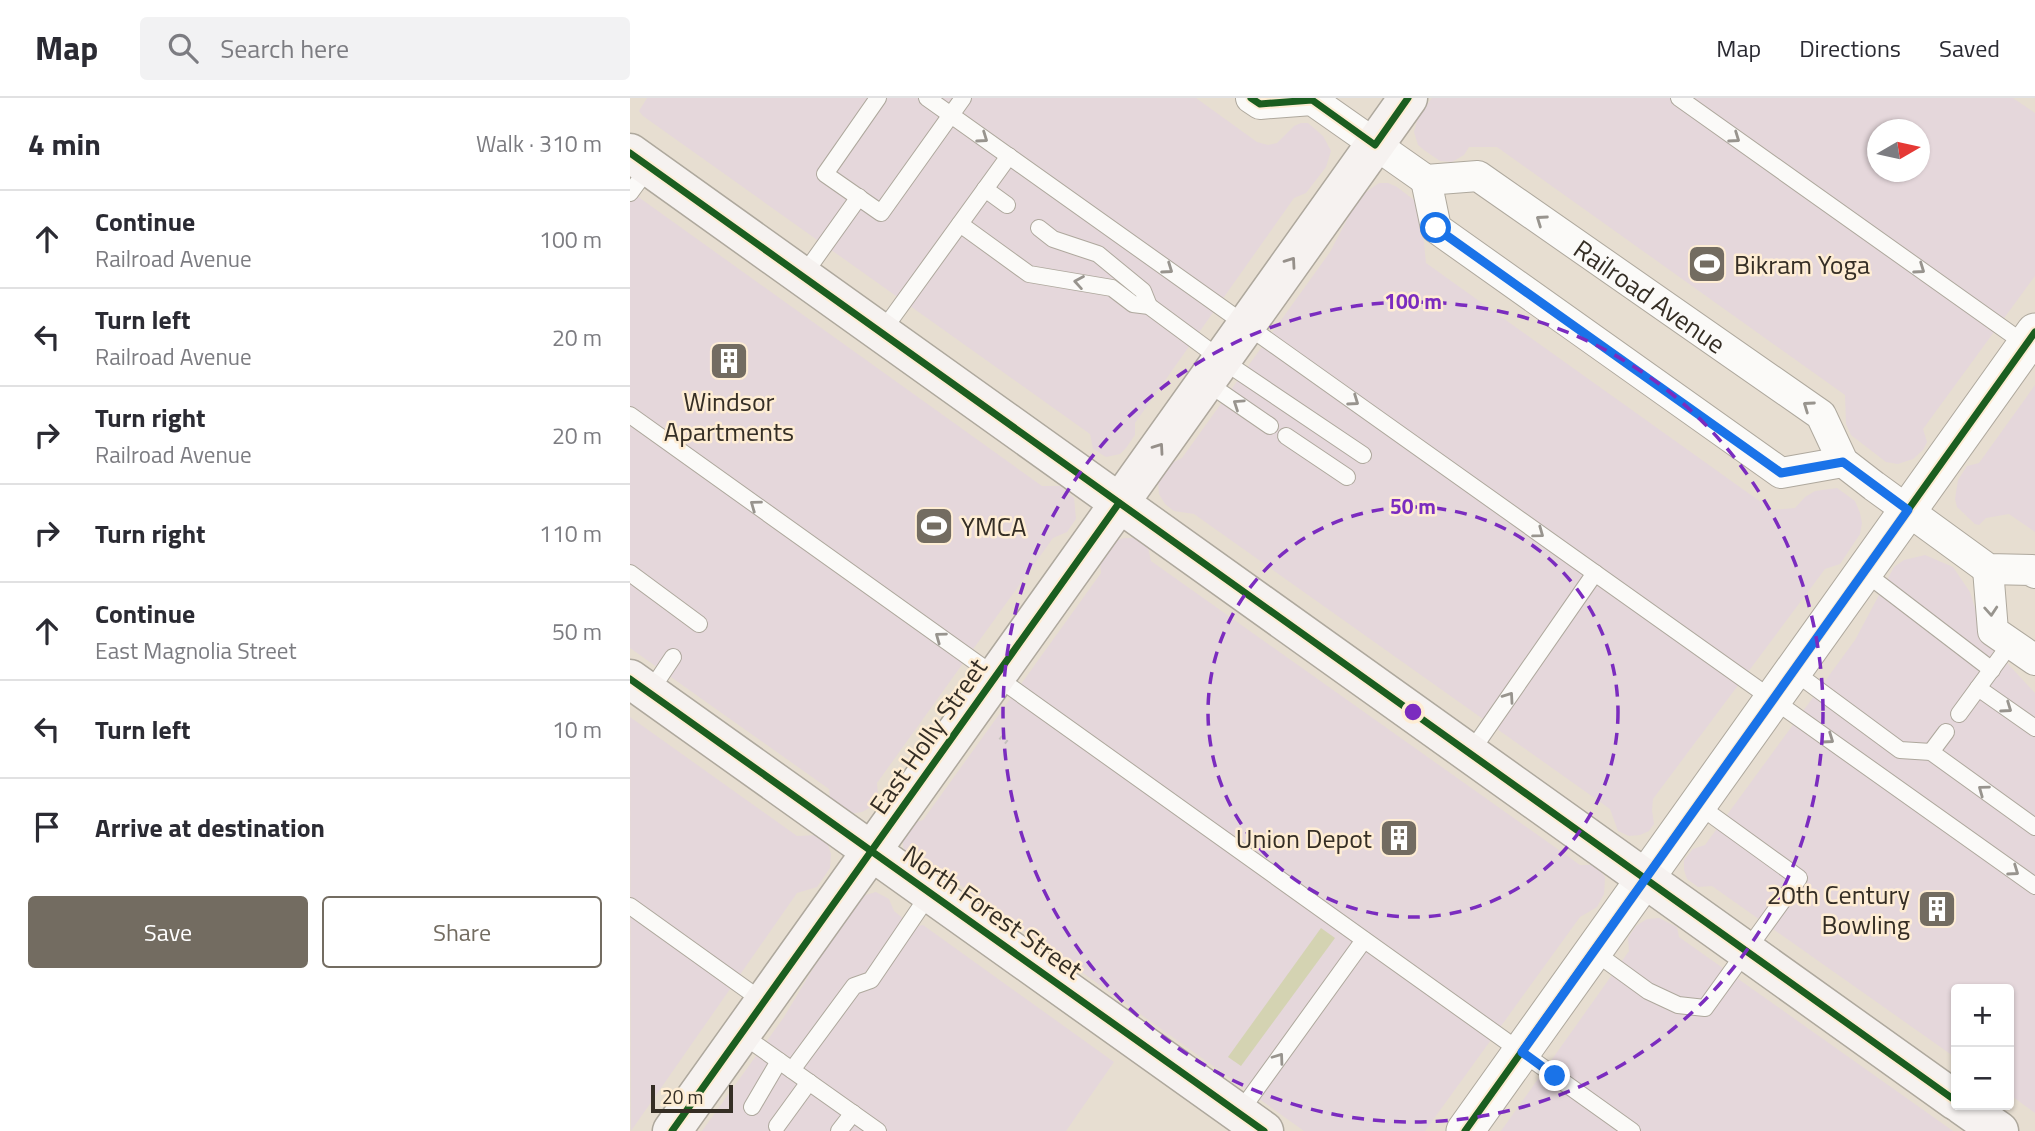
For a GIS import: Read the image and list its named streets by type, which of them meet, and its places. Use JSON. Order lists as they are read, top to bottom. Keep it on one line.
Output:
{"streets":{"main road":["East Holly Street","North Forest Street"],"street":["Railroad Avenue"]},"crossings":[["East Holly Street","North Forest Street"]],"places":{"sports":["Bikram Yoga","YMCA"],"building":["Windsor Apartments","Union Depot","20th Century Bowling"]},"scale_bar":"20 m","north":"right","page":{"header":"Map","search":"Search here","nav":["Map","Directions","Saved"],"heading":["4 min","Walk · 310 m"],"list":[["Continue","Railroad Avenue","100 m"],["Turn left","Railroad Avenue","20 m"],["Turn right","Railroad Avenue","20 m"],["Turn right","110 m"],["Continue","East Magnolia Street","50 m"],["Turn left","10 m"],"Arrive at destination"],"buttons":["Save","Share"],"map_buttons":["+","−"],"scale":"20 m"},"rings":["100 m","50 m"]}
